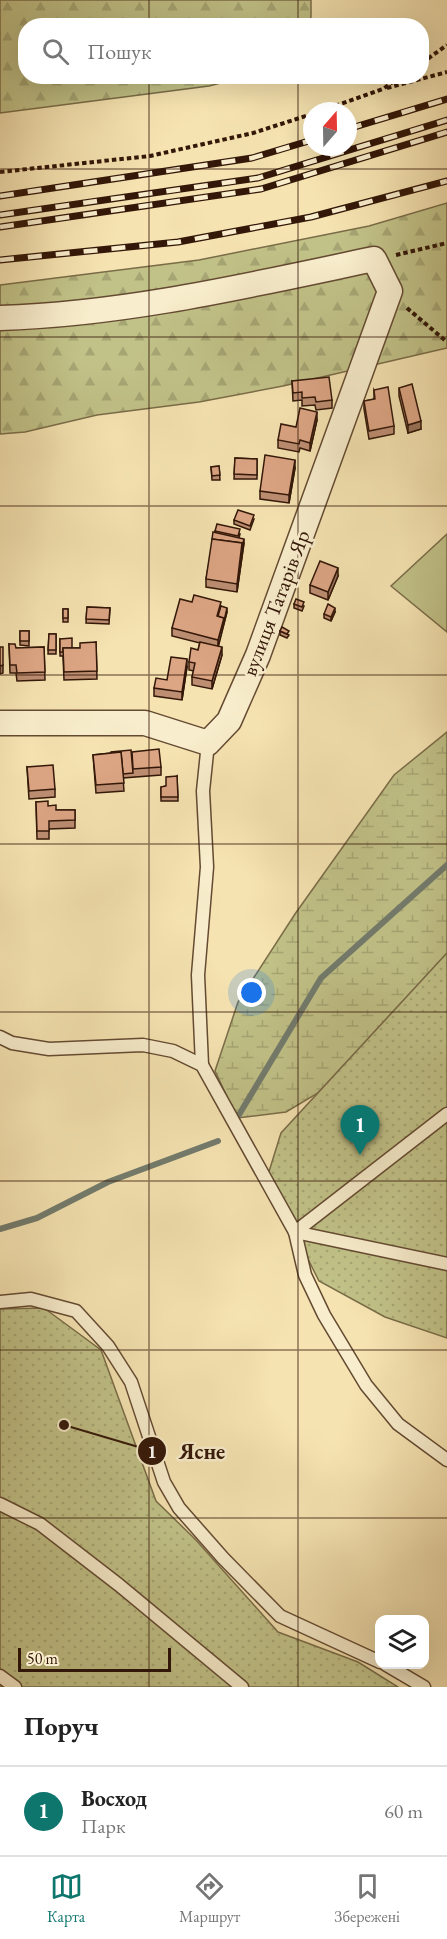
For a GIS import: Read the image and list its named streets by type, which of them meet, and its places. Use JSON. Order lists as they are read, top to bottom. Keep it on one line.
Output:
{"streets":{"street":["вулиця Татарів Яр"]},"places":["Ясне"],"scale_bar":"50 m","north":"top","page":{"search":"Пошук","pins":"1","scale":"50 m","heading":"Поруч","list":[{"mark":"1","name":"Восход","note":"Парк","value":"60 m"}],"nav":["Карта","Маршрут","Збережені"]}}
